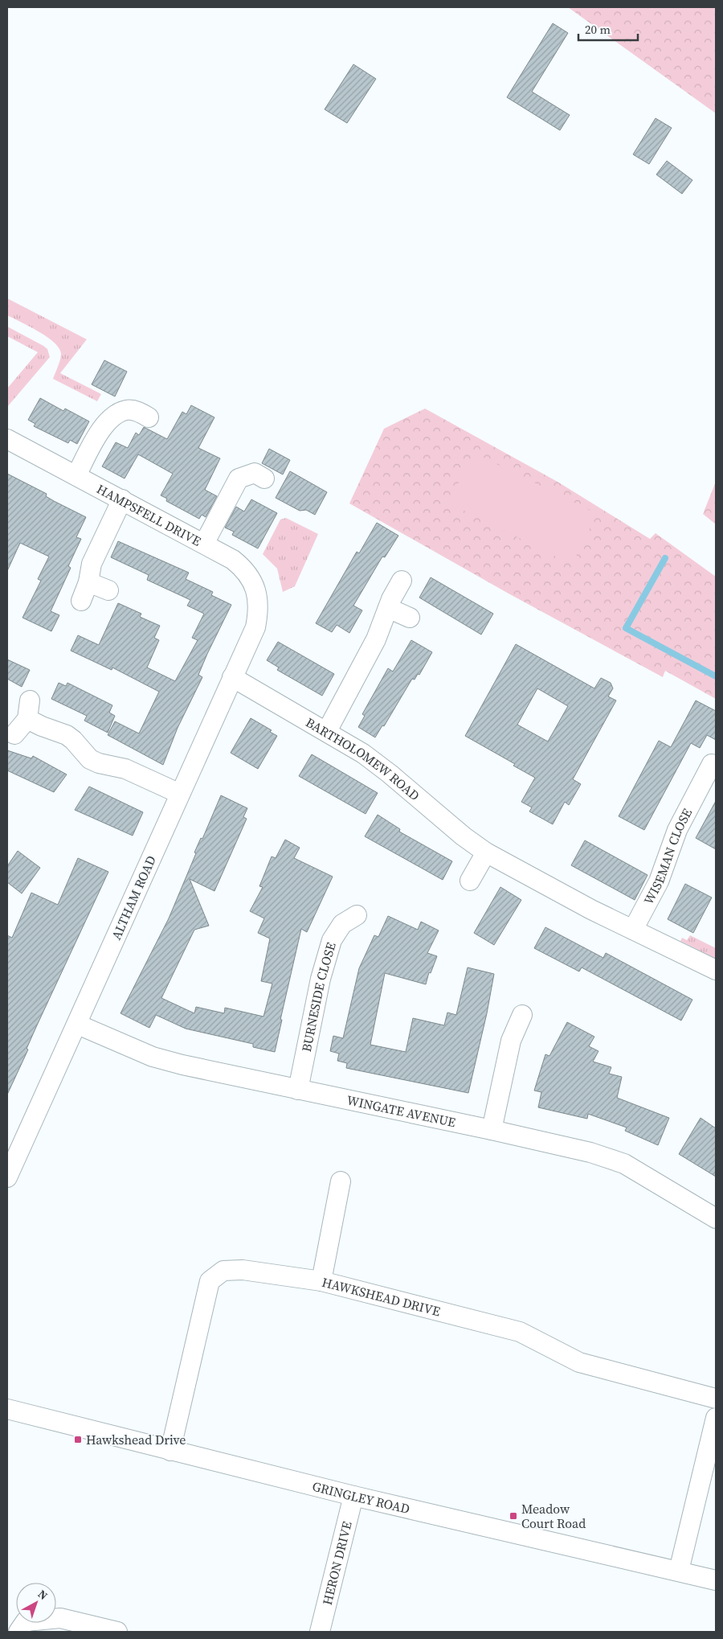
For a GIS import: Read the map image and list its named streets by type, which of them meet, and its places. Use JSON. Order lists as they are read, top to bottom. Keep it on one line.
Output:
{"streets":{"street":["HAMPSFELL DRIVE","BARTHOLOMEW ROAD","WISEMAN CLOSE","ALTHAM ROAD","BURNESIDE CLOSE","WINGATE AVENUE","HAWKSHEAD DRIVE","GRINGLEY ROAD","HERON DRIVE"]},"crossings":[["HAMPSFELL DRIVE","ALTHAM ROAD"],["BARTHOLOMEW ROAD","WISEMAN CLOSE"],["BARTHOLOMEW ROAD","ALTHAM ROAD"],["ALTHAM ROAD","WINGATE AVENUE"],["BURNESIDE CLOSE","WINGATE AVENUE"],["HAWKSHEAD DRIVE","GRINGLEY ROAD"],["GRINGLEY ROAD","HERON DRIVE"]],"places":{"transit":["Hawkshead Drive","Meadow Court Road"]},"scale_bar":"20 m","north":"top right"}
